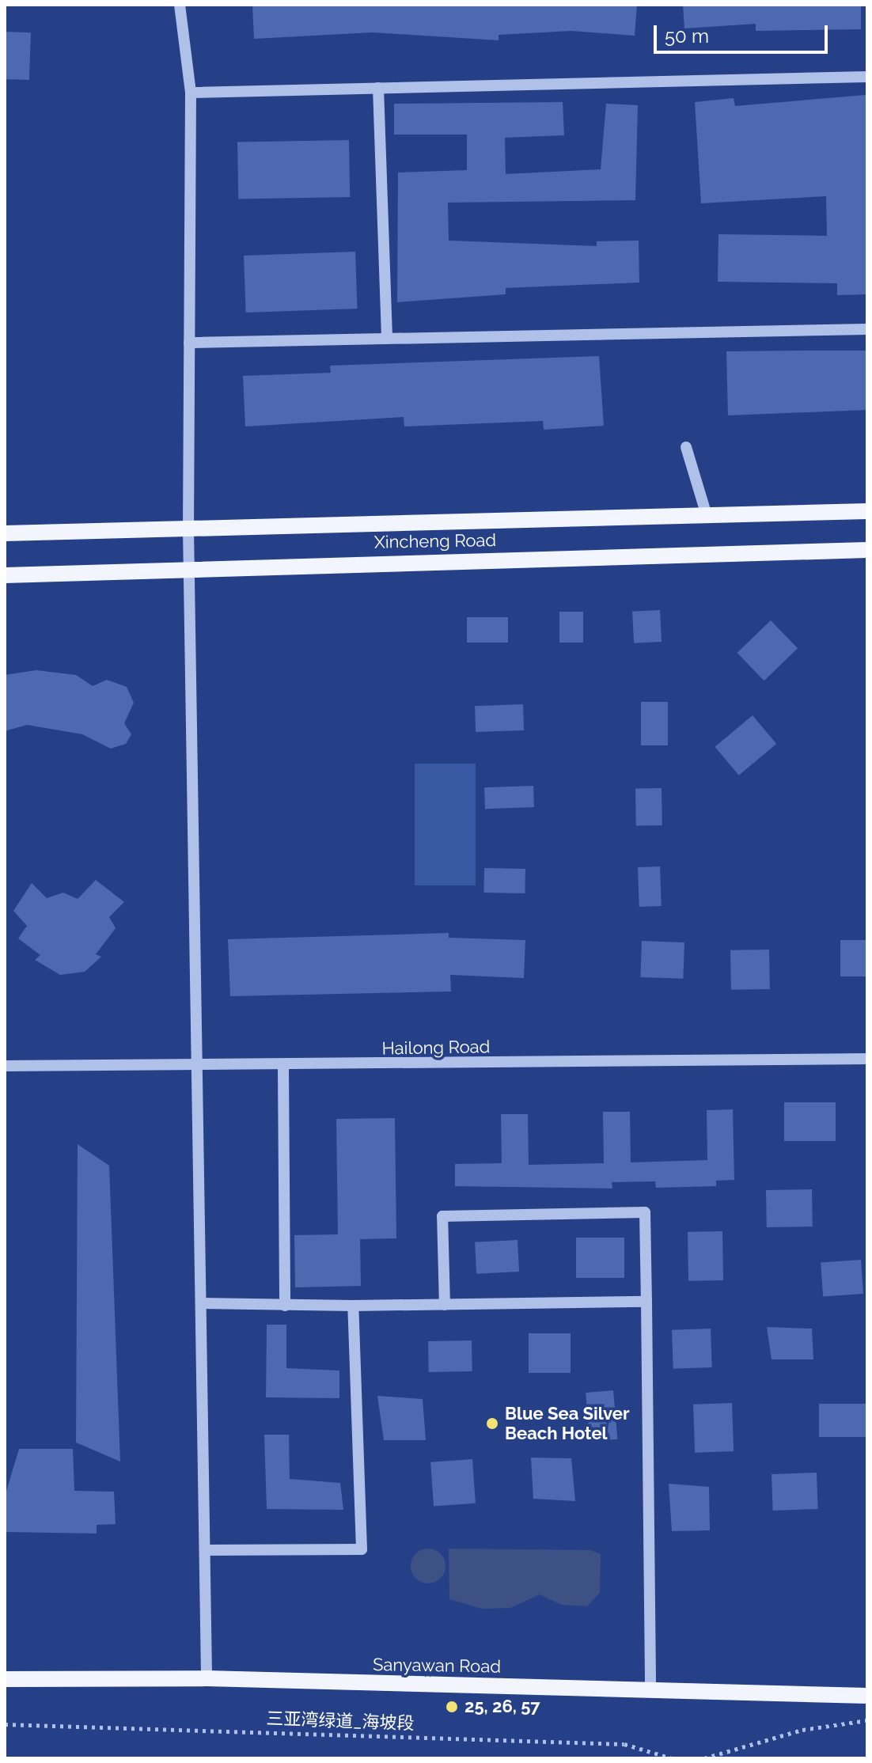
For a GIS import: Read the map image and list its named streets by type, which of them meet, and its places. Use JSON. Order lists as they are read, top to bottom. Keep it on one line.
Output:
{"streets":{"main road":["Xincheng Road","Sanyawan Road"],"street":["Hailong Road"],"path":["三亚湾绿道_海坡段"]},"places":["Blue Sea Silver Beach Hotel","25, 26, 57"],"scale_bar":"50 m"}
